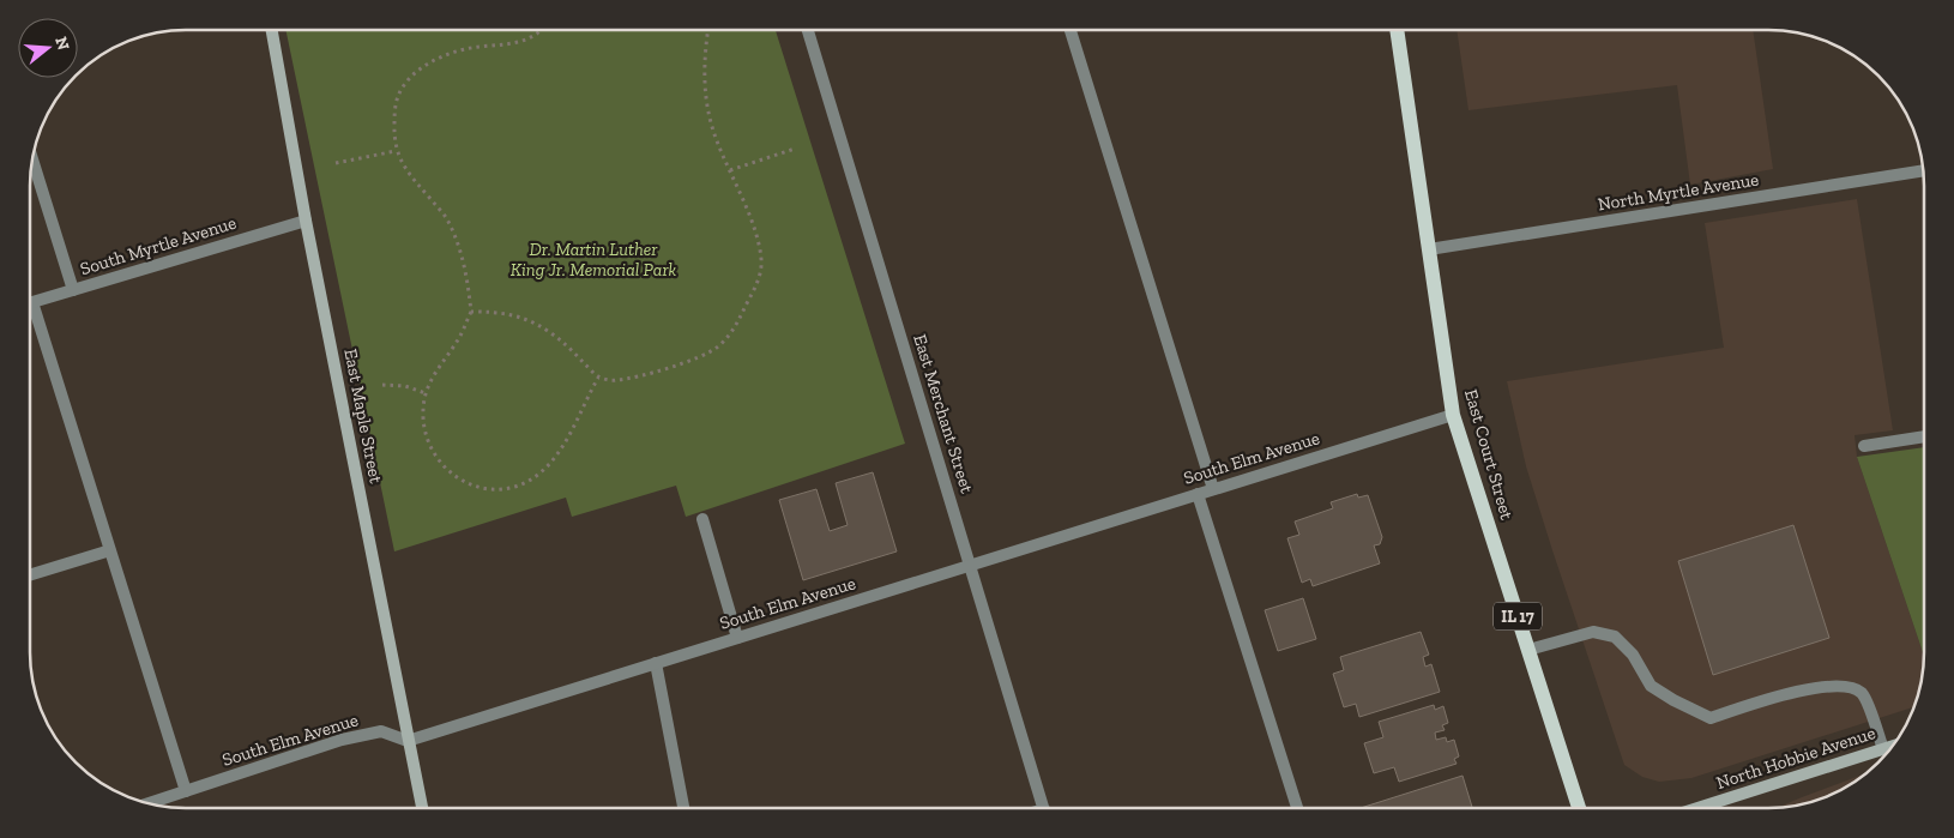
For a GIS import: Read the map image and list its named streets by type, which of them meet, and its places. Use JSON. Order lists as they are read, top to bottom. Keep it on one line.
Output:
{"streets":{"main road":["East Maple Street","East Court Street","IL 17","North Hobbie Avenue"],"street":["North Myrtle Avenue","South Myrtle Avenue","East Merchant Street","South Elm Avenue"]},"crossings":[["North Myrtle Avenue","East Court Street"],["South Myrtle Avenue","East Maple Street"],["East Merchant Street","South Elm Avenue"],["East Maple Street","South Elm Avenue"],["East Court Street","South Elm Avenue"]],"parks":["Dr. Martin Luther King Jr. Memorial Park"],"north":"right"}
